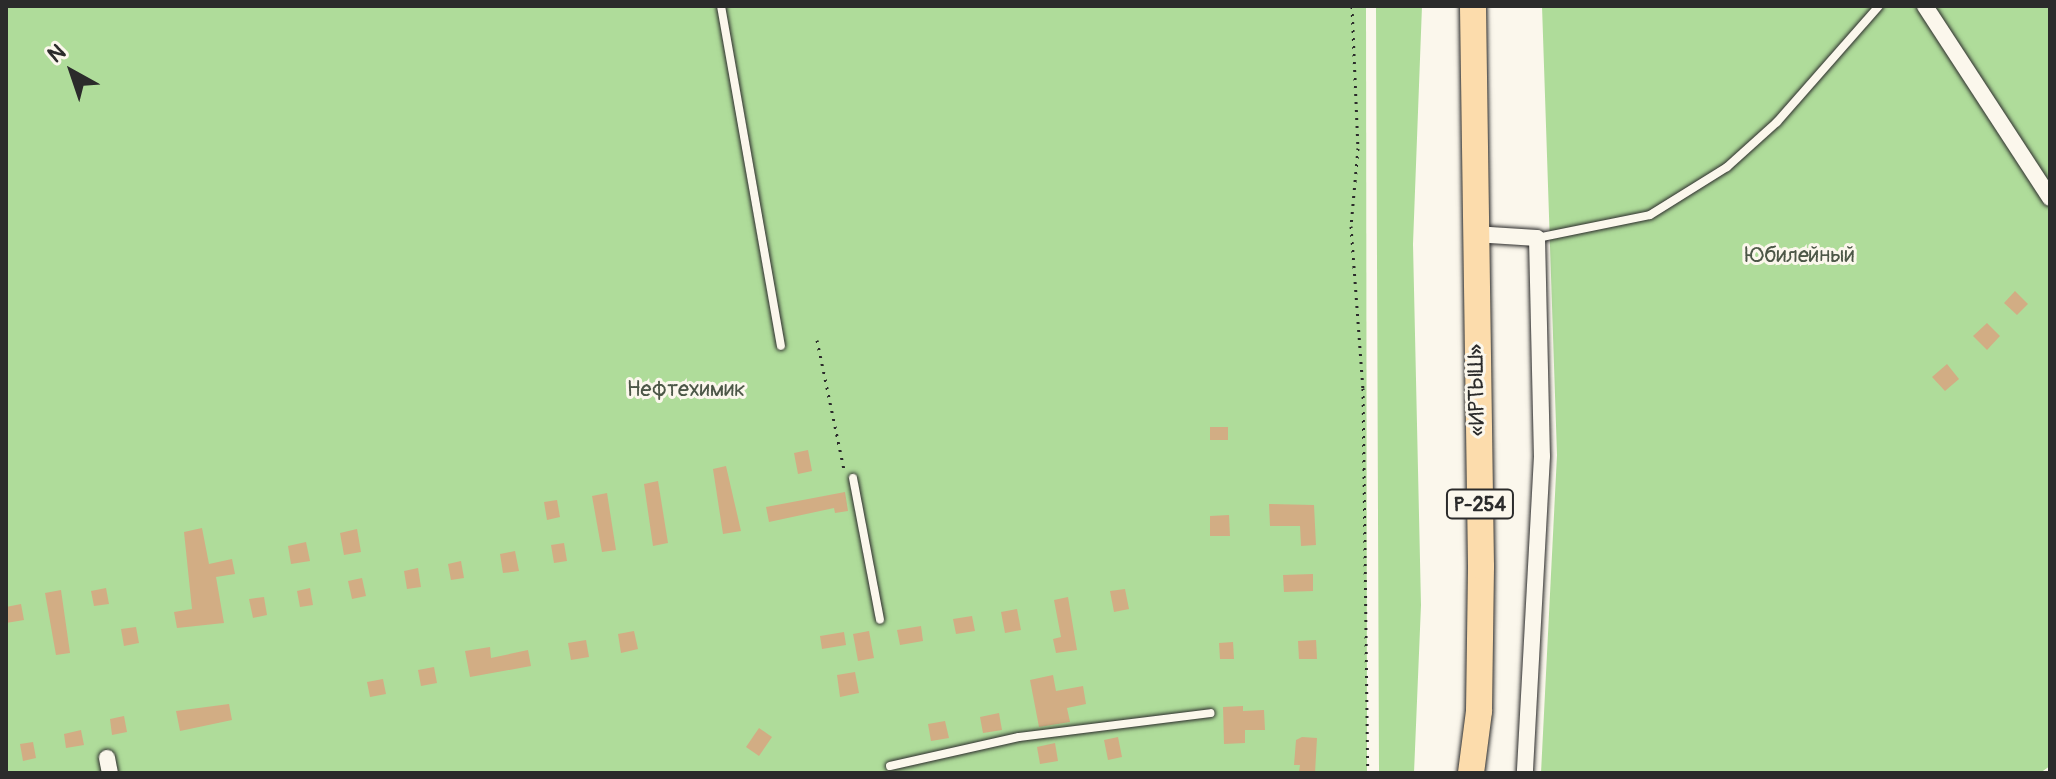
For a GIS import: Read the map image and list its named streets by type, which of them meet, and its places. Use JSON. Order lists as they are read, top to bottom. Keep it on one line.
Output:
{"streets":{"main road":["«ИРТЫШ»","Р-254"]},"parks":["Юбилейный","Нефтехимик"],"north":"top left"}
